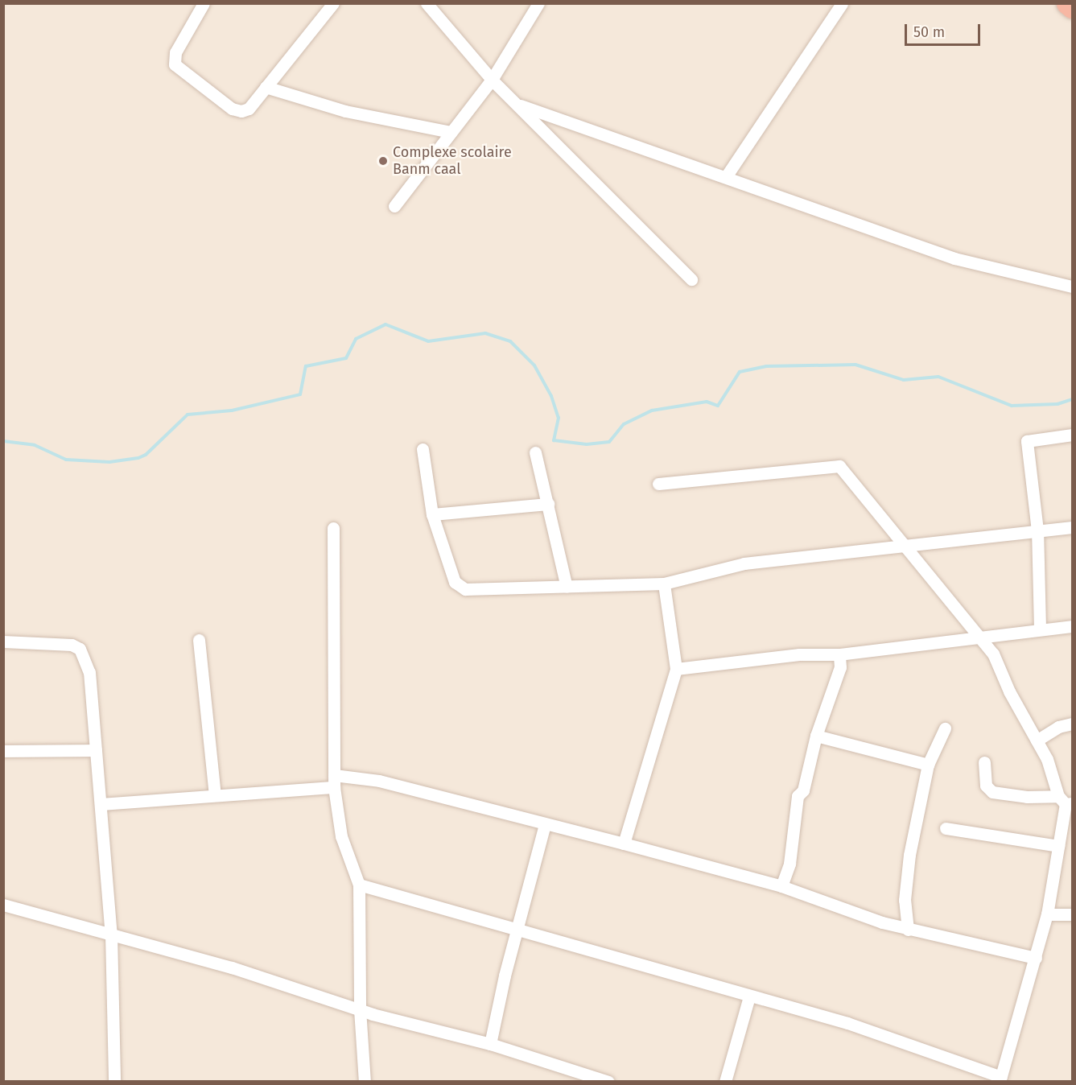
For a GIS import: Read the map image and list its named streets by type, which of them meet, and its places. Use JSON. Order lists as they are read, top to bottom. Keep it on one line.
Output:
{"places":["Complexe scolaire Banm caal"],"scale_bar":"50 m"}
